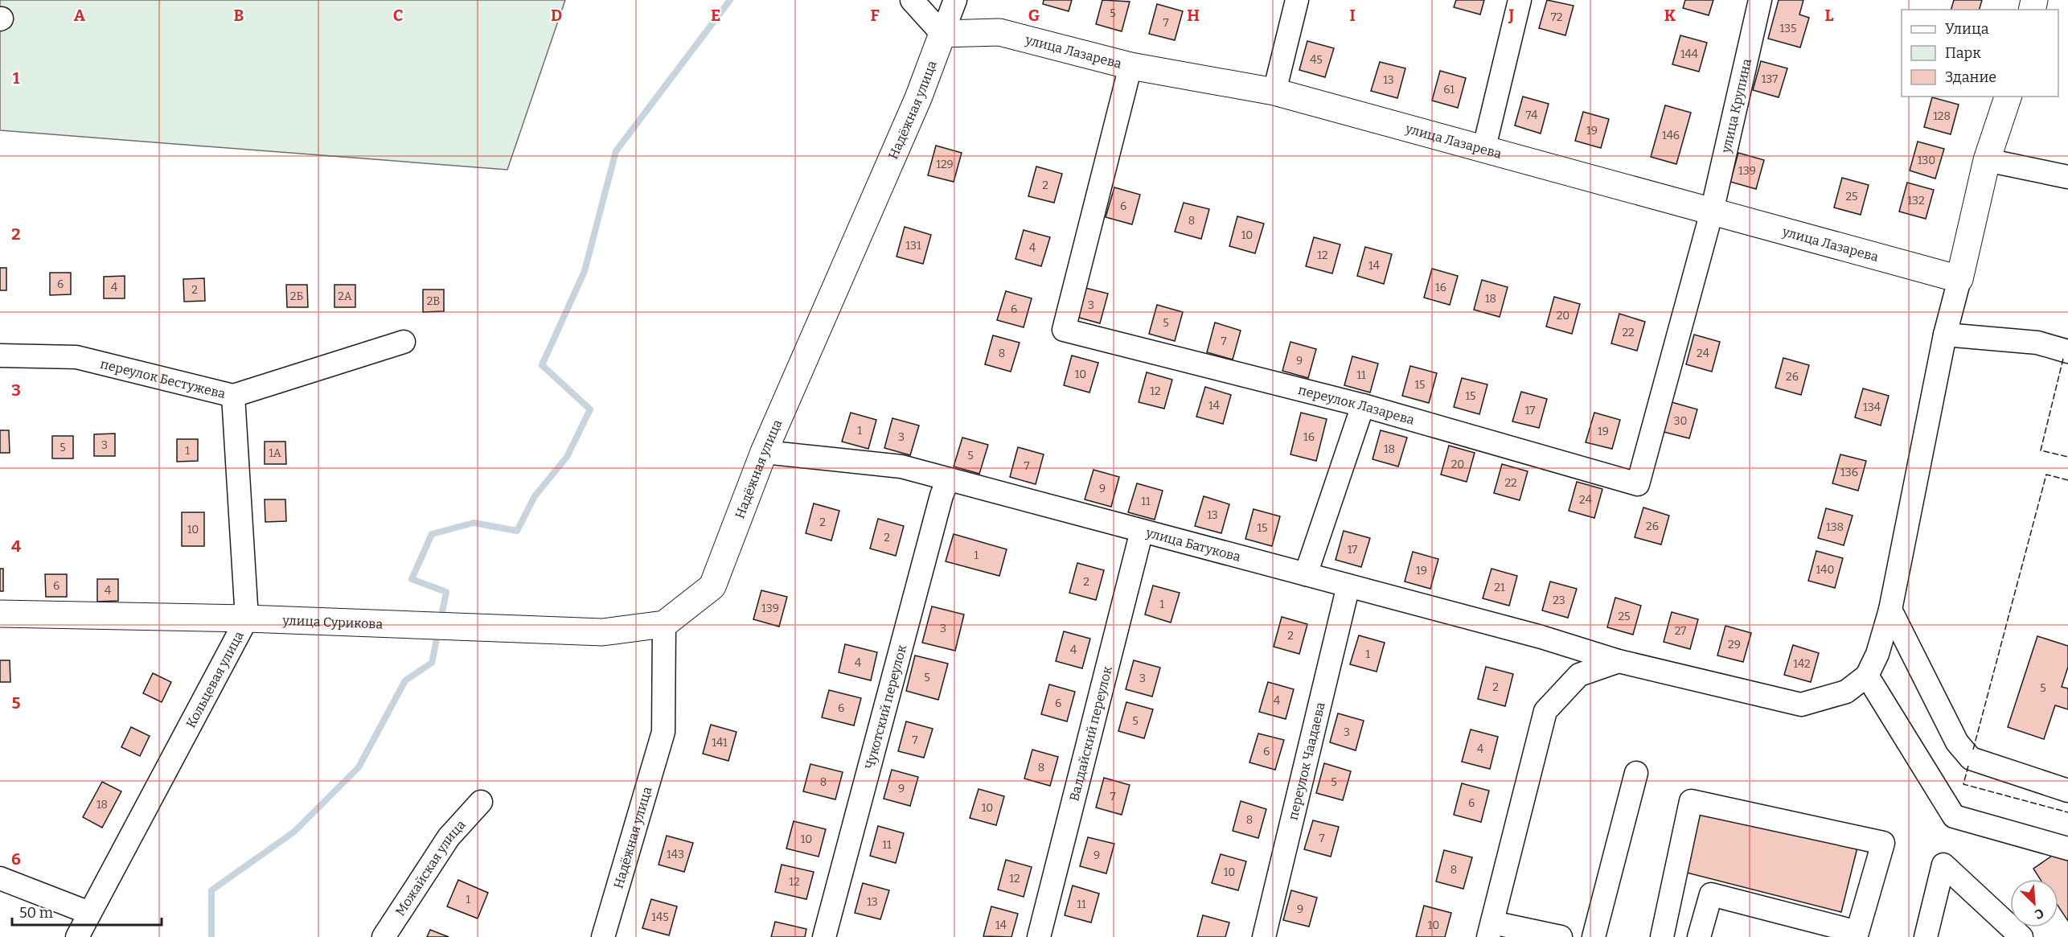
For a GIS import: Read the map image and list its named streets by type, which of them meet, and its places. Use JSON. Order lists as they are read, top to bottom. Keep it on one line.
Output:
{"streets":{"main road":["улица Лазарева","Надёжная улица","улица Сурикова"],"street":["улица Крупина","переулок Бестужева","переулок Лазарева","улица Батукова","Кольцевая улица","Чукотский переулок","Валдайский переулок","переулок Чаадаева","Можайская улица"]},"crossings":[["улица Лазарева","улица Крупина"],["улица Лазарева","Надёжная улица"],["улица Лазарева","переулок Лазарева"],["улица Крупина","переулок Лазарева"],["Надёжная улица","улица Батукова"],["Надёжная улица","улица Сурикова"],["переулок Бестужева","Кольцевая улица"],["улица Батукова","Чукотский переулок"],["улица Батукова","Валдайский переулок"],["улица Батукова","переулок Чаадаева"],["улица Сурикова","Кольцевая улица"]],"house_numbers":["5","72","7","135","144","45","137","13","61","74","128","19","146","130","129","139","2","25","132","6","8","10","131","4","12","14","6","4","16","2","2Б","2А","18","2В","3","6","20","5","22","7","8","24","9","10","11","26","15","12","15","14","134","17","30","1","19","3","16","3","5","18","1","1А","5","20","7","136","22","9","24","11","13","2","26","138","15","10","2","17","1","140","19","2","6","21","4","23","1","139","25","3","27","2","29","4","1","4","142","5","3","2","5","4","6","6","5","3","7","141","4","6","8","8","5","9","7","6","18","10","8","7","10","11","143","9","8","10","12","12","1","13","11","9","145","14","10"],"legend":["Улица","Парк","Здание"],"scale_bar":"50 m","north":"bottom right","grid":{"columns":["A","B","C","D","E","F","G","H","I","J","K","L"],"rows":["1","2","3","4","5","6"]}}
